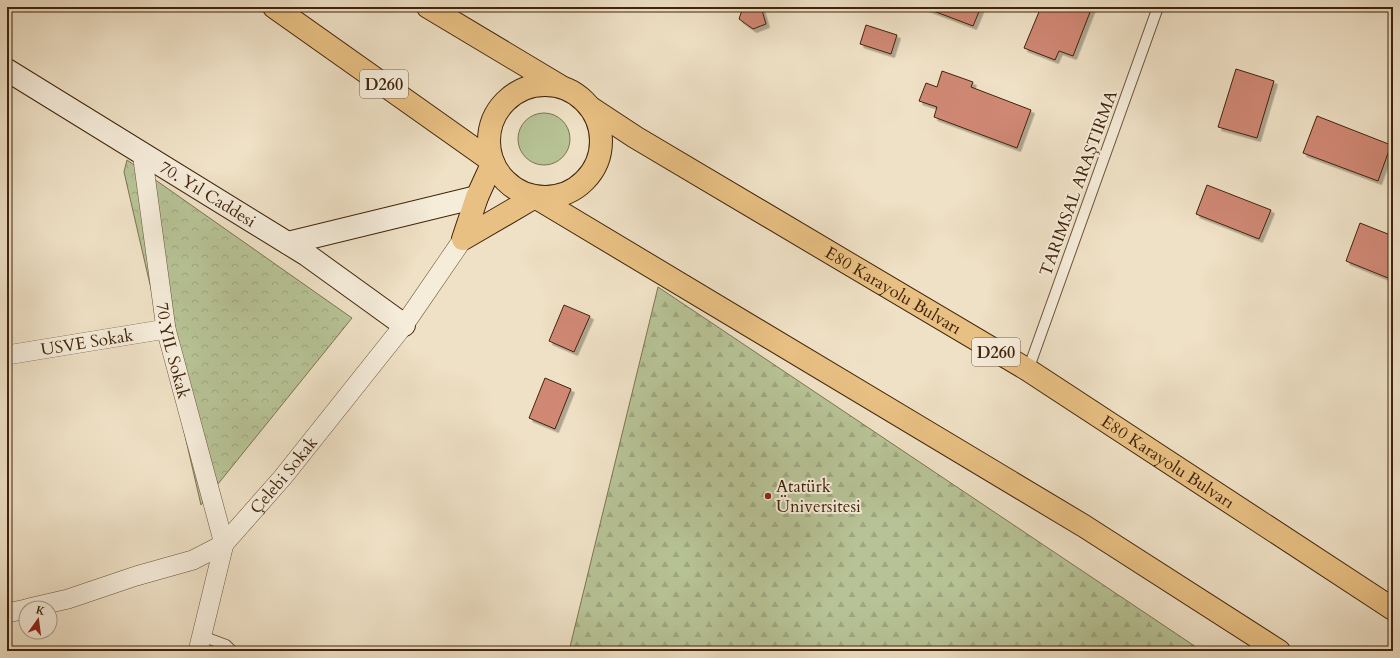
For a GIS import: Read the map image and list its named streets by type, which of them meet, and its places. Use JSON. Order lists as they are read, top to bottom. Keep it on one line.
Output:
{"streets":{"highway":["D260","E80 Karayolu Bulvarı"],"street":["70. Yıl Caddesi","USVE Sokak","70.YIL Sokak","Çelebi Sokak"],"lane":["TARIMSAL ARAŞTIRMA"]},"crossings":[["D260","E80 Karayolu Bulvarı"],["TARIMSAL ARAŞTIRMA","E80 Karayolu Bulvarı"],["70. Yıl Caddesi","70.YIL Sokak"],["70. Yıl Caddesi","Çelebi Sokak"],["USVE Sokak","70.YIL Sokak"],["70.YIL Sokak","Çelebi Sokak"]],"places":["Atatürk Üniversitesi"],"north":"top"}
